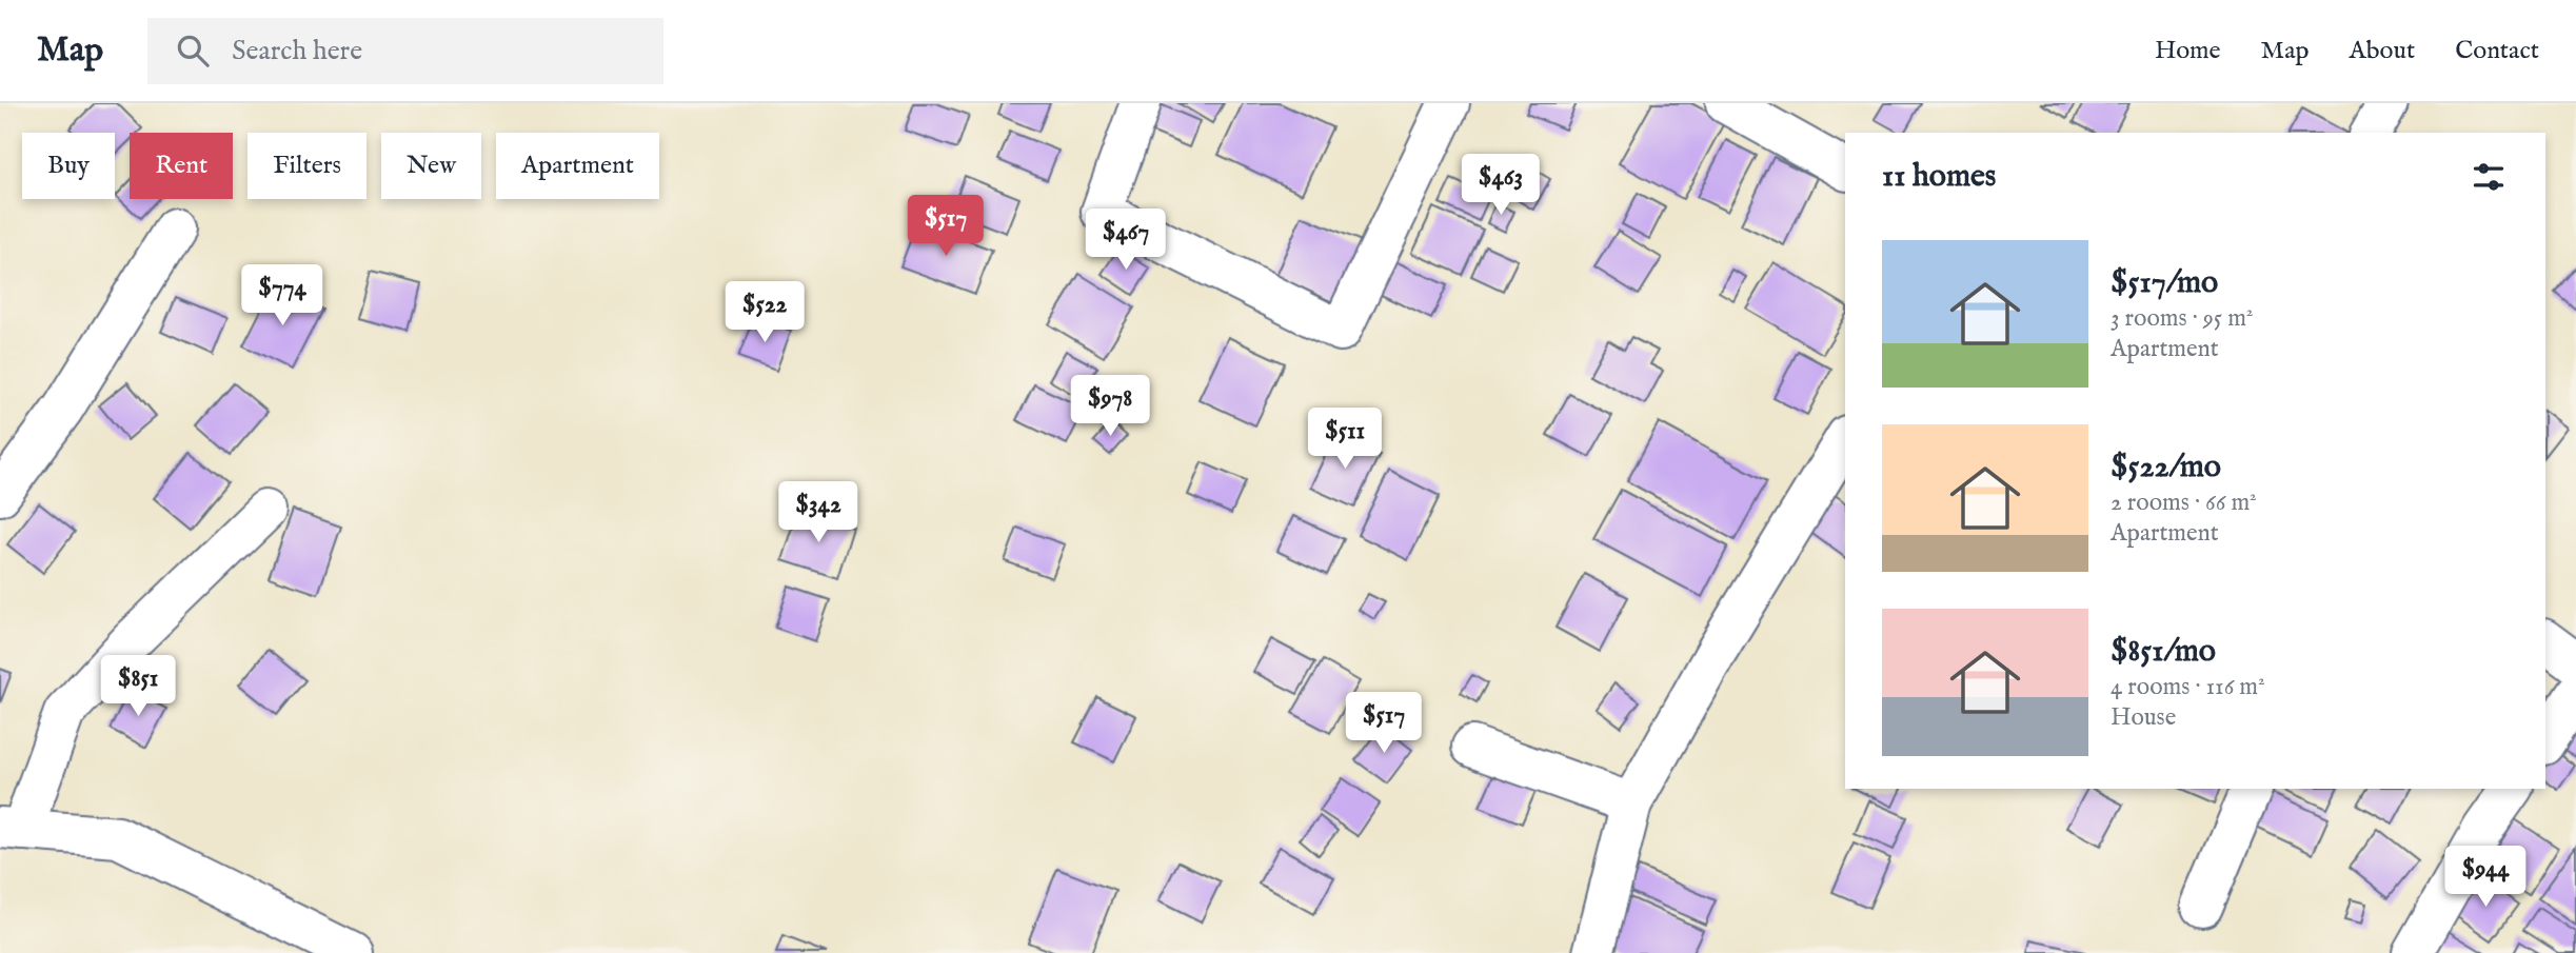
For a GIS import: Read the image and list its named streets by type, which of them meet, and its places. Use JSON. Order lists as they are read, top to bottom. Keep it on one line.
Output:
{"page":{"header":"Map","search":"Search here","nav":["Home","Map","About","Contact"],"chip":["Buy","Rent","Filters","New","Apartment"],"heading":"11 homes","price":["$463","$517","$467","$774","$522","$978","$511","$342","$851","$517","$944"],"list":[{"name":"$517/mo","note":"3 rooms · 95 m² · Apartment"},{"name":"$522/mo","note":"2 rooms · 66 m² · Apartment"},{"name":"$851/mo","note":"4 rooms · 116 m² · House"}]}}
